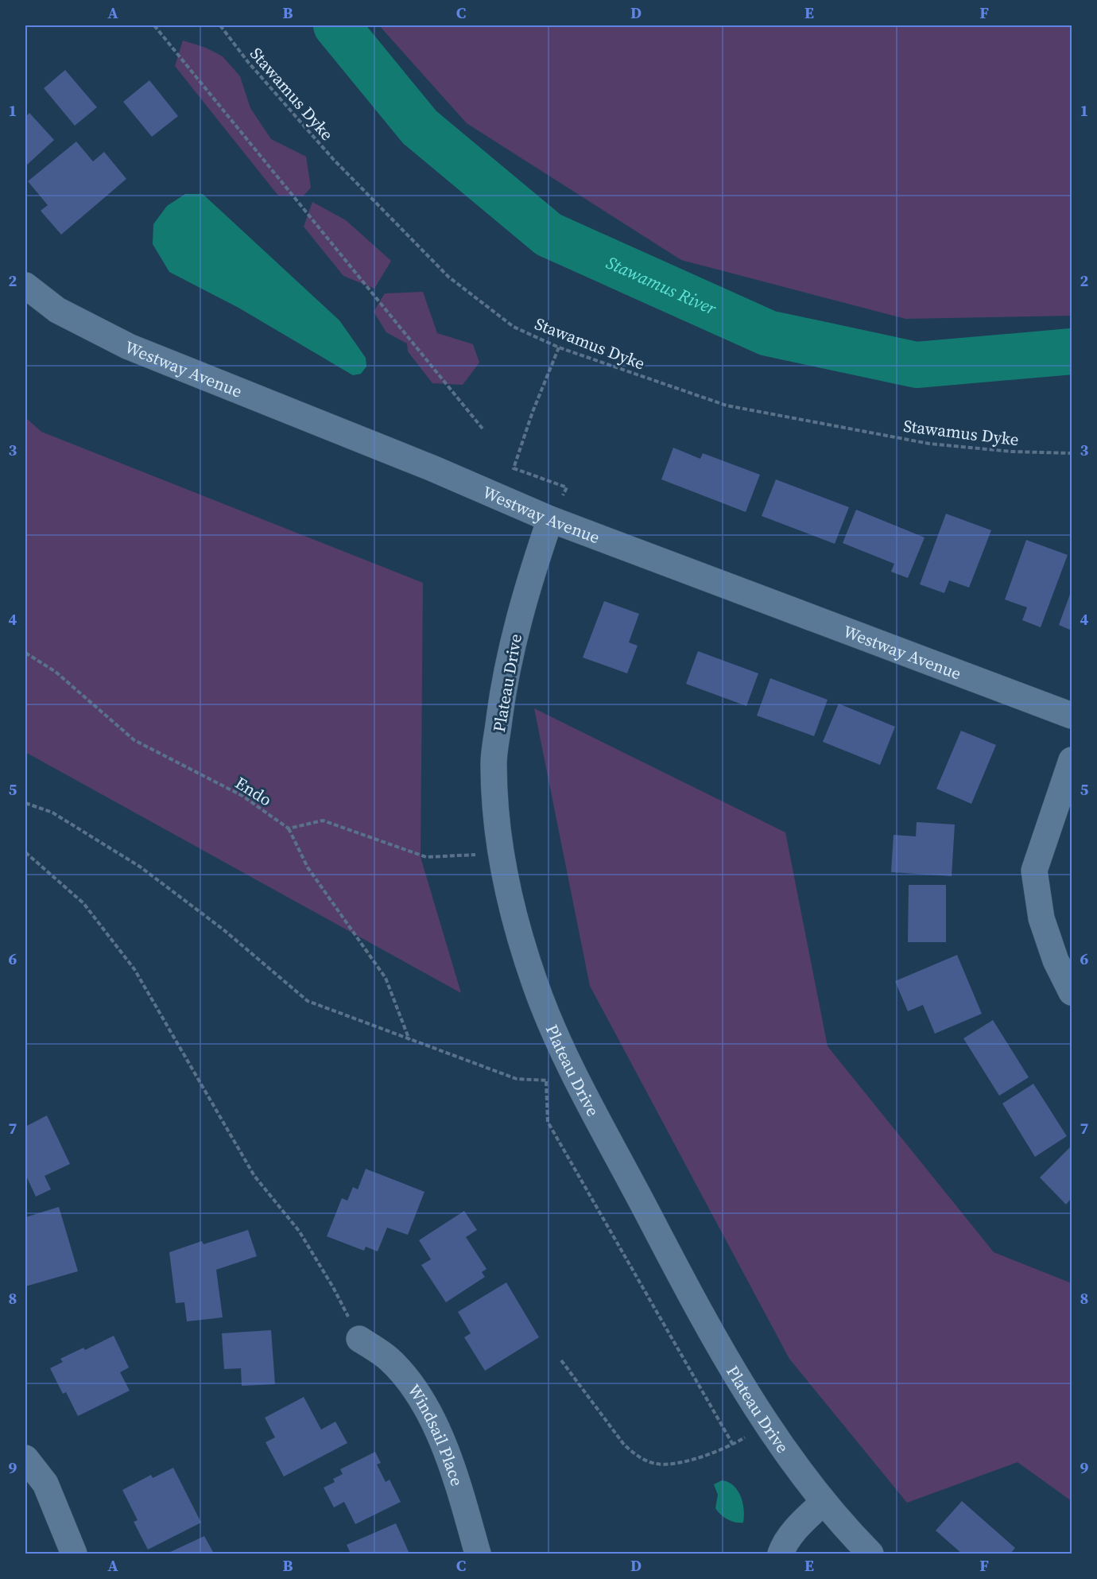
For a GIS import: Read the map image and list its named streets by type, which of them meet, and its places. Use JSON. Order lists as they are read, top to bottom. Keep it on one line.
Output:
{"streets":{"street":["Westway Avenue","Plateau Drive","Windsail Place"],"path":["Stawamus Dyke","Endo"]},"crossings":[["Westway Avenue","Plateau Drive"]],"water":["Stawamus River"],"grid":{"columns":["A","B","C","D","E","F"],"rows":["1","2","3","4","5","6","7","8","9"]}}
